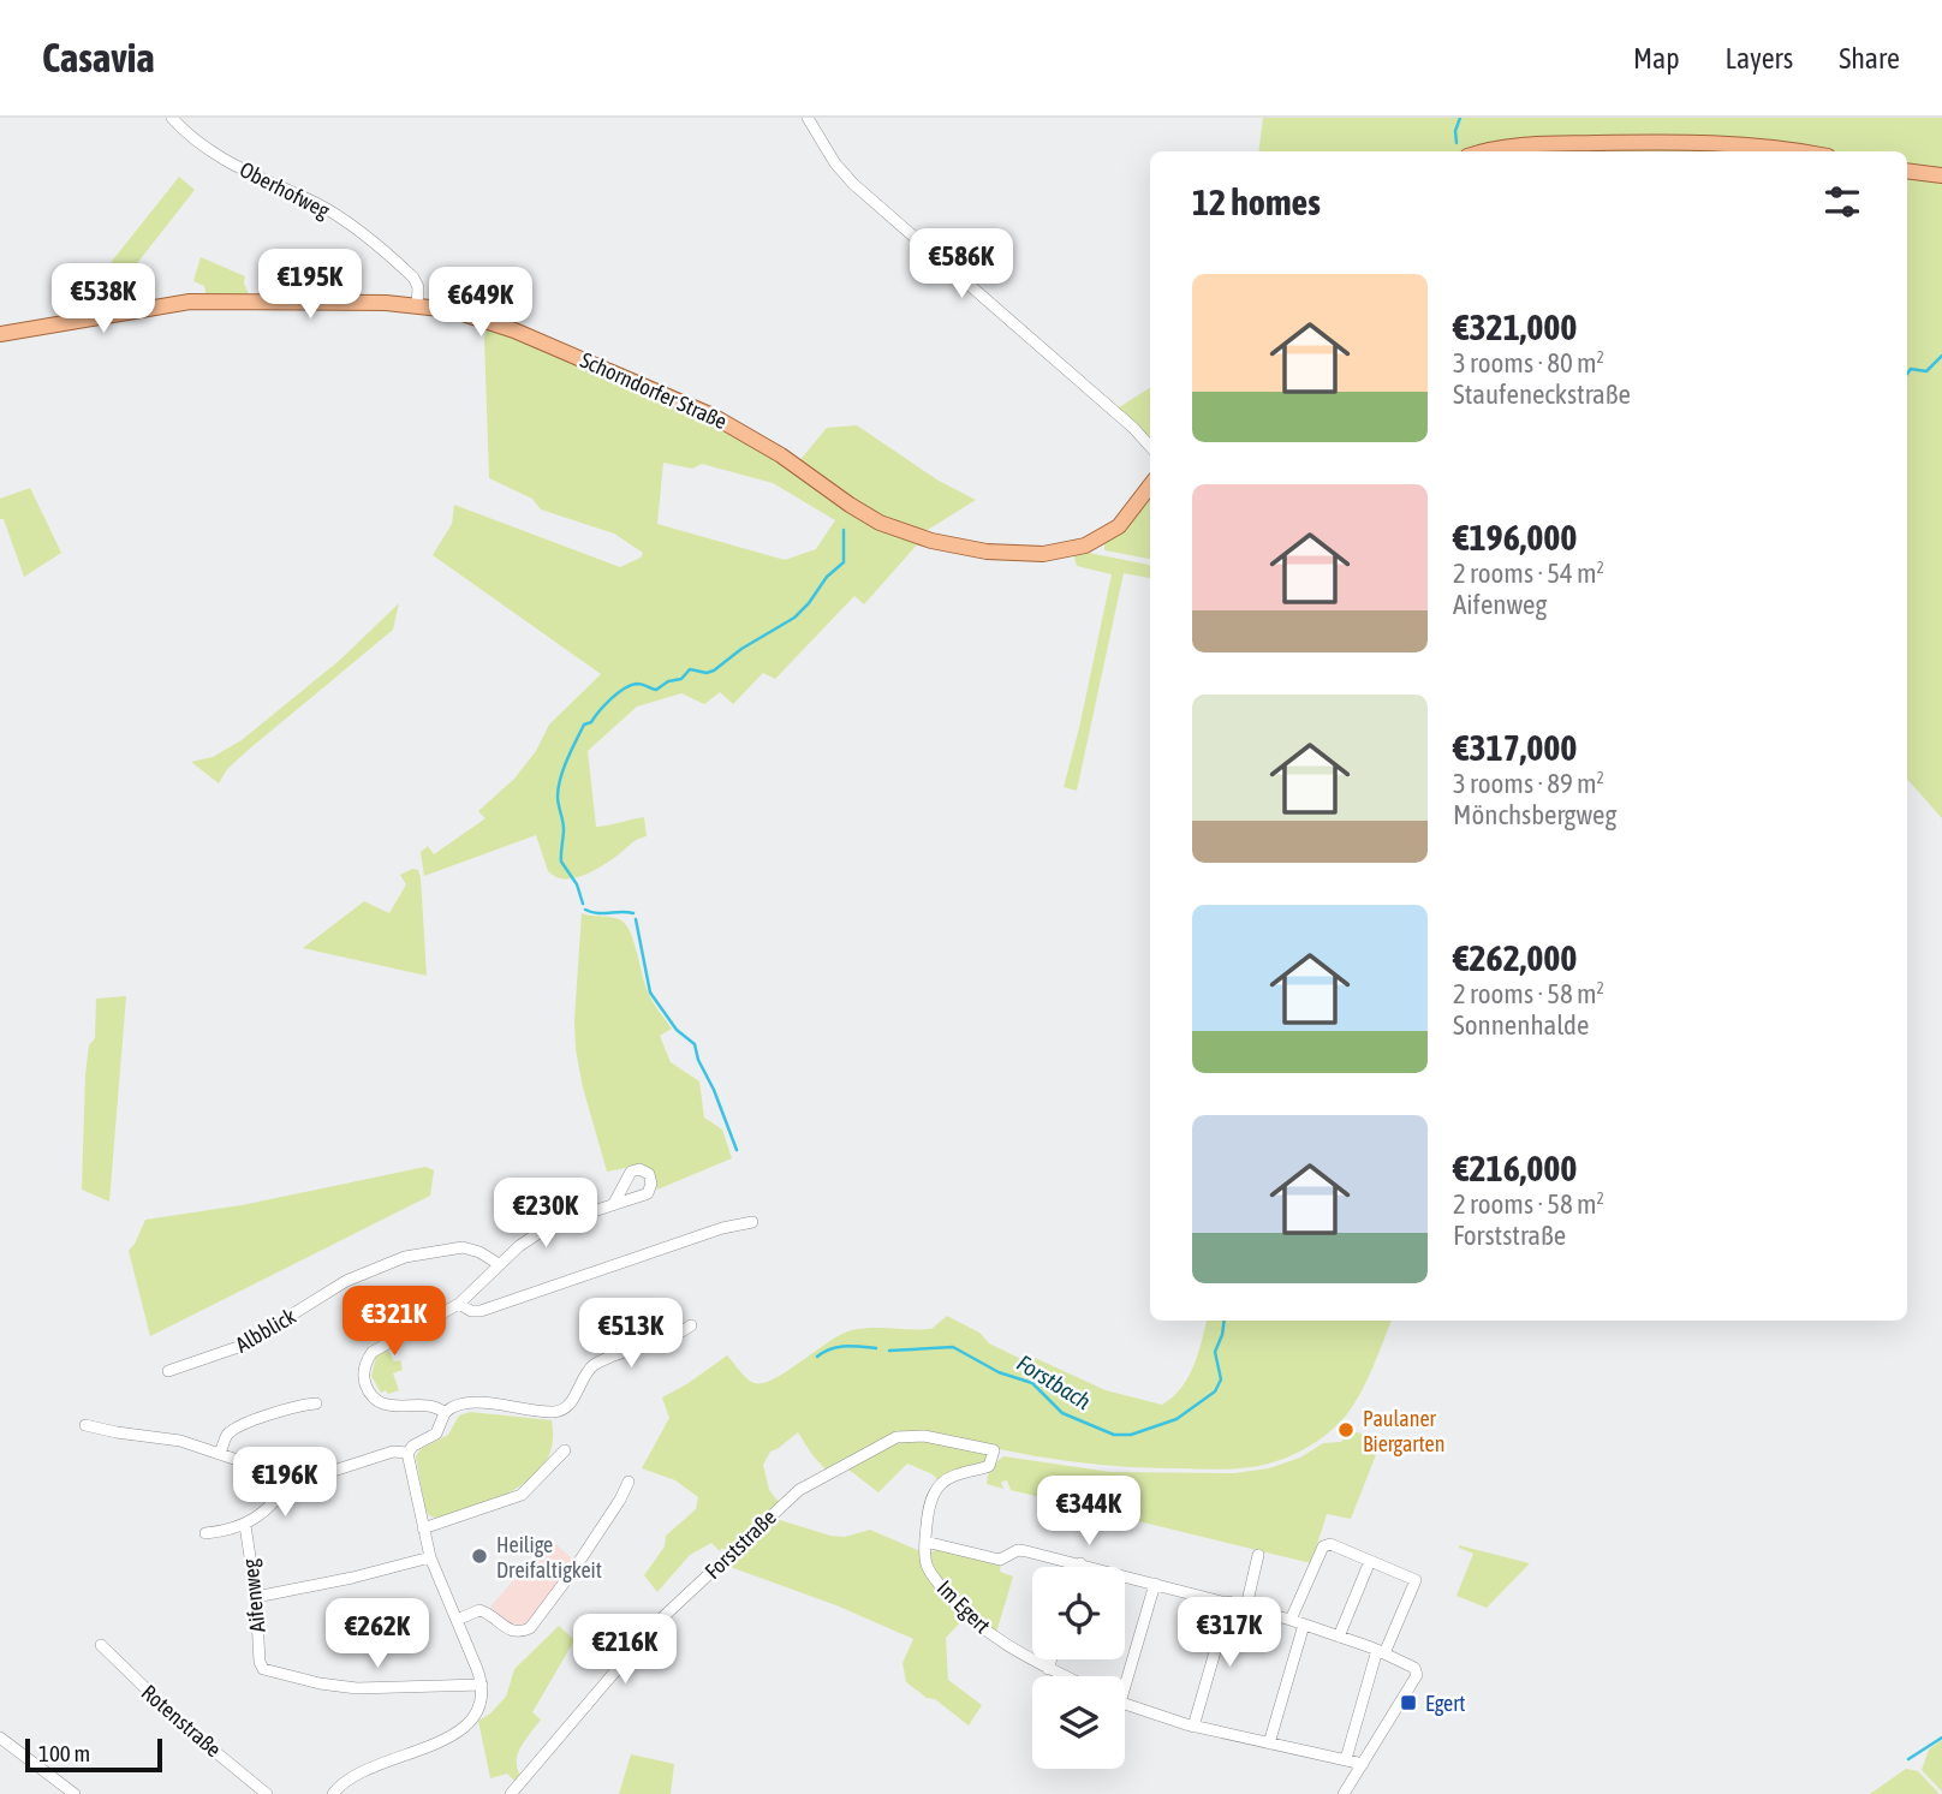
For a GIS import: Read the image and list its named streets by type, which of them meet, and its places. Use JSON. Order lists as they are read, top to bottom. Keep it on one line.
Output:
{"streets":{"main road":["Schorndorfer Straße"],"street":["Oberhofweg","Albblick","Forststraße","Aifenweg","Im Egert","Rotenstraße"]},"crossings":[["Oberhofweg","Schorndorfer Straße"],["Forststraße","Im Egert"]],"water":["Forstbach"],"places":{"other":["Paulaner Biergarten","Heilige Dreifaltigkeit"],"transit":["Egert"]},"scale_bar":"100 m","page":{"header":"Casavia","nav":["Map","Layers","Share"],"heading":"12 homes","price":["€586K","€195K","€538K","€649K","€230K","€321K","€513K","€196K","€344K","€317K","€262K","€216K"],"list":[{"name":"€321,000","note":"3 rooms · 80 m² · Staufeneckstraße"},{"name":"€196,000","note":"2 rooms · 54 m² · Aifenweg"},{"name":"€317,000","note":"3 rooms · 89 m² · Mönchsbergweg"},{"name":"€262,000","note":"2 rooms · 58 m² · Sonnenhalde"},{"name":"€216,000","note":"2 rooms · 58 m² · Forststraße"}],"scale":"100 m"}}
